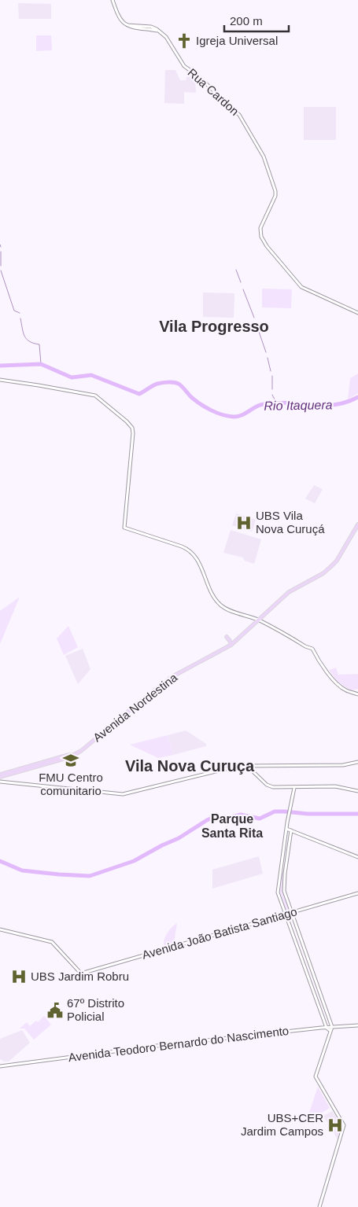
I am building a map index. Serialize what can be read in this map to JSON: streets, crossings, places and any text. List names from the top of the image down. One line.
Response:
{"streets":{"main road":["Avenida Nordestina"],"street":["Rua Cardon","Avenida João Batista Santiago","Avenida Teodoro Bernardo do Nascimento"]},"districts":["Vila Progresso","Vila Nova Curuça","Parque Santa Rita"],"water":["Rio Itaquera"],"places":{"church":["Igreja Universal"],"hospital":["UBS Vila Nova Curuçá","UBS Jardim Robru","UBS+CER Jardim Campos"],"school or university":["FMU Centro comunitario"],"public building":["67º Distrito Policial"]},"scale_bar":"200 m"}
